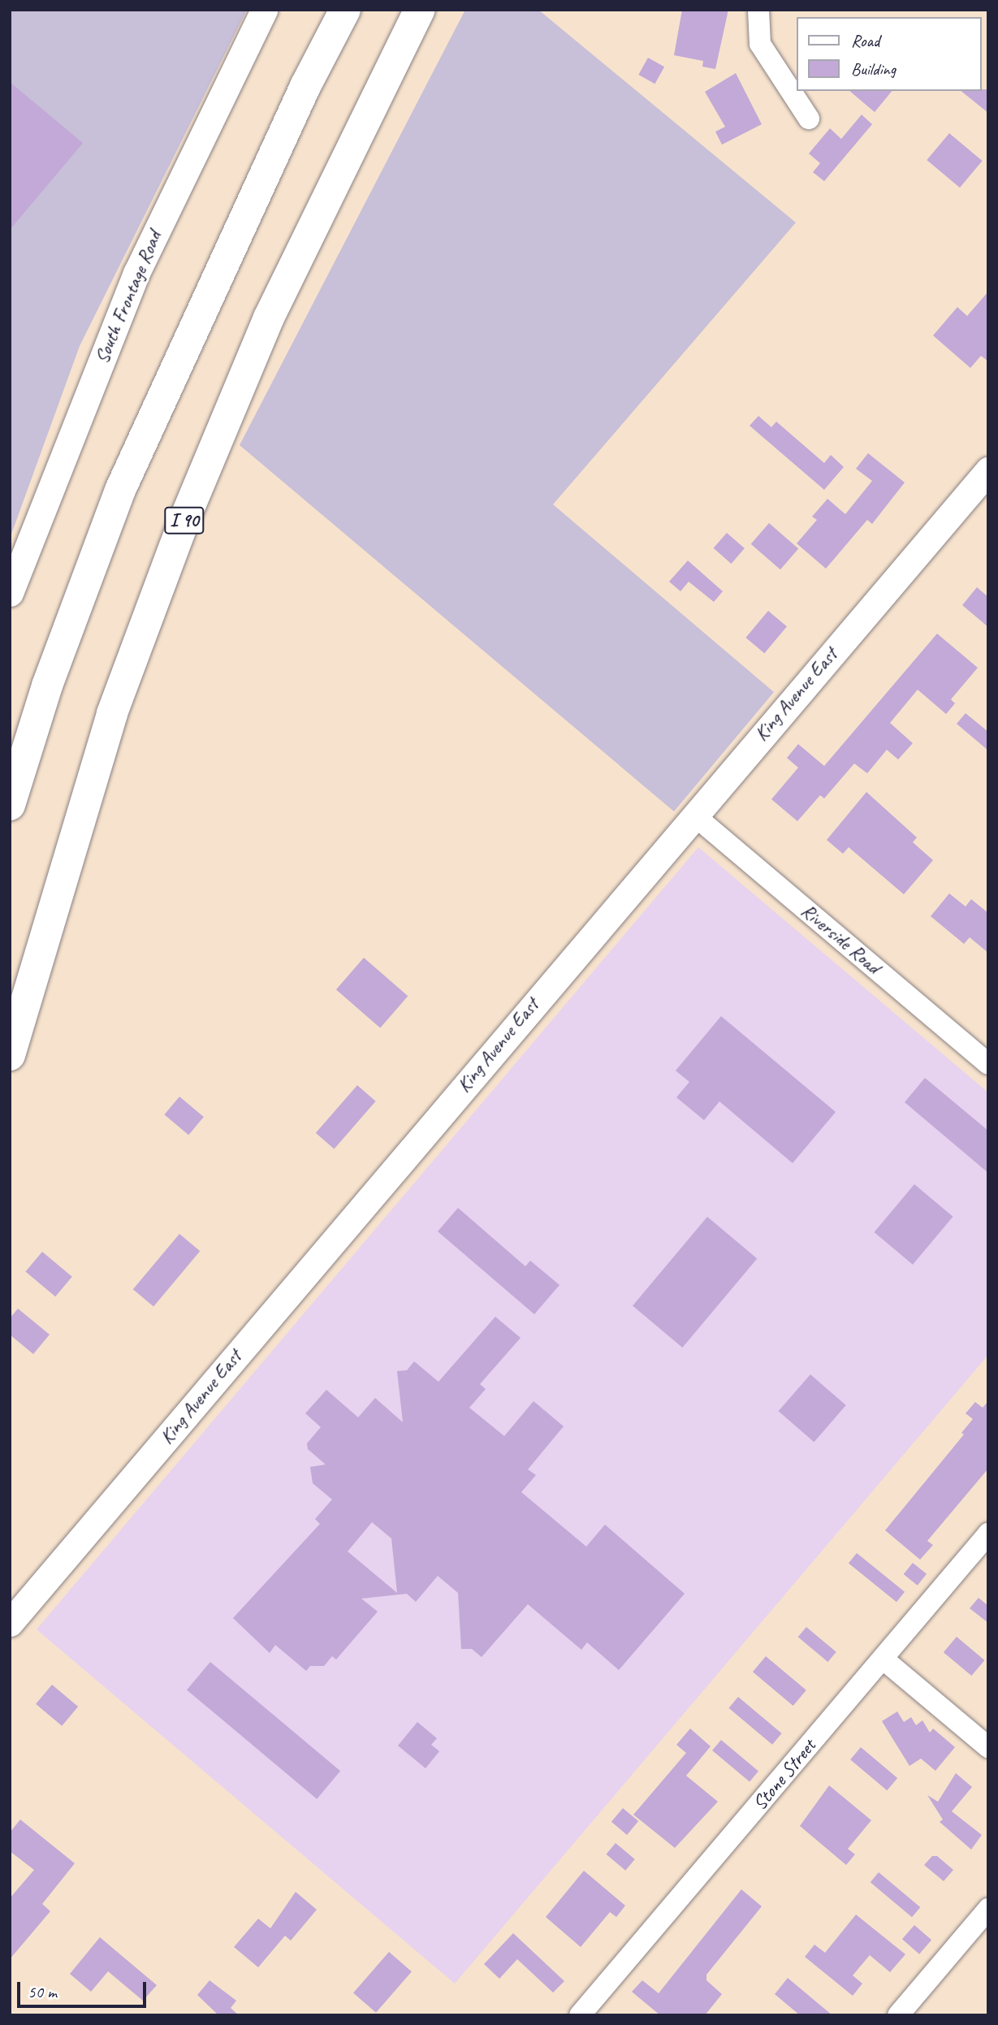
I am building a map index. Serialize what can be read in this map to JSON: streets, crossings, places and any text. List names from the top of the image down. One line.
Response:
{"streets":{"highway":["I 90"],"main road":["South Frontage Road","King Avenue East"],"street":["Riverside Road","Stone Street"]},"crossings":[["King Avenue East","Riverside Road"]],"legend":["Road","Building"],"scale_bar":"50 m"}
